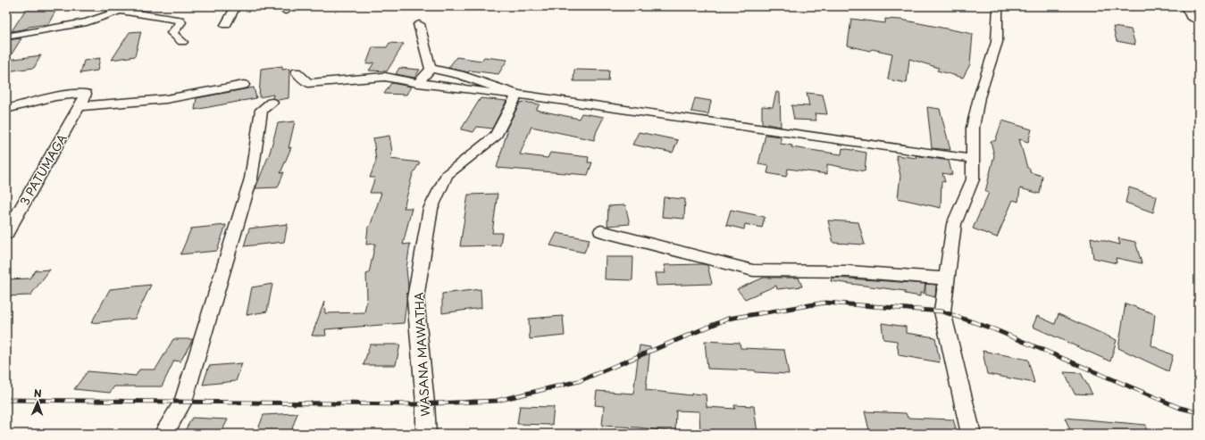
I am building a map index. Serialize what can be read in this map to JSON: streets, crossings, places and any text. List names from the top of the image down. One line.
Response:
{"streets":{"street":["3 PATUMAGA","WASANA MAWATHA"]},"north":"top"}
